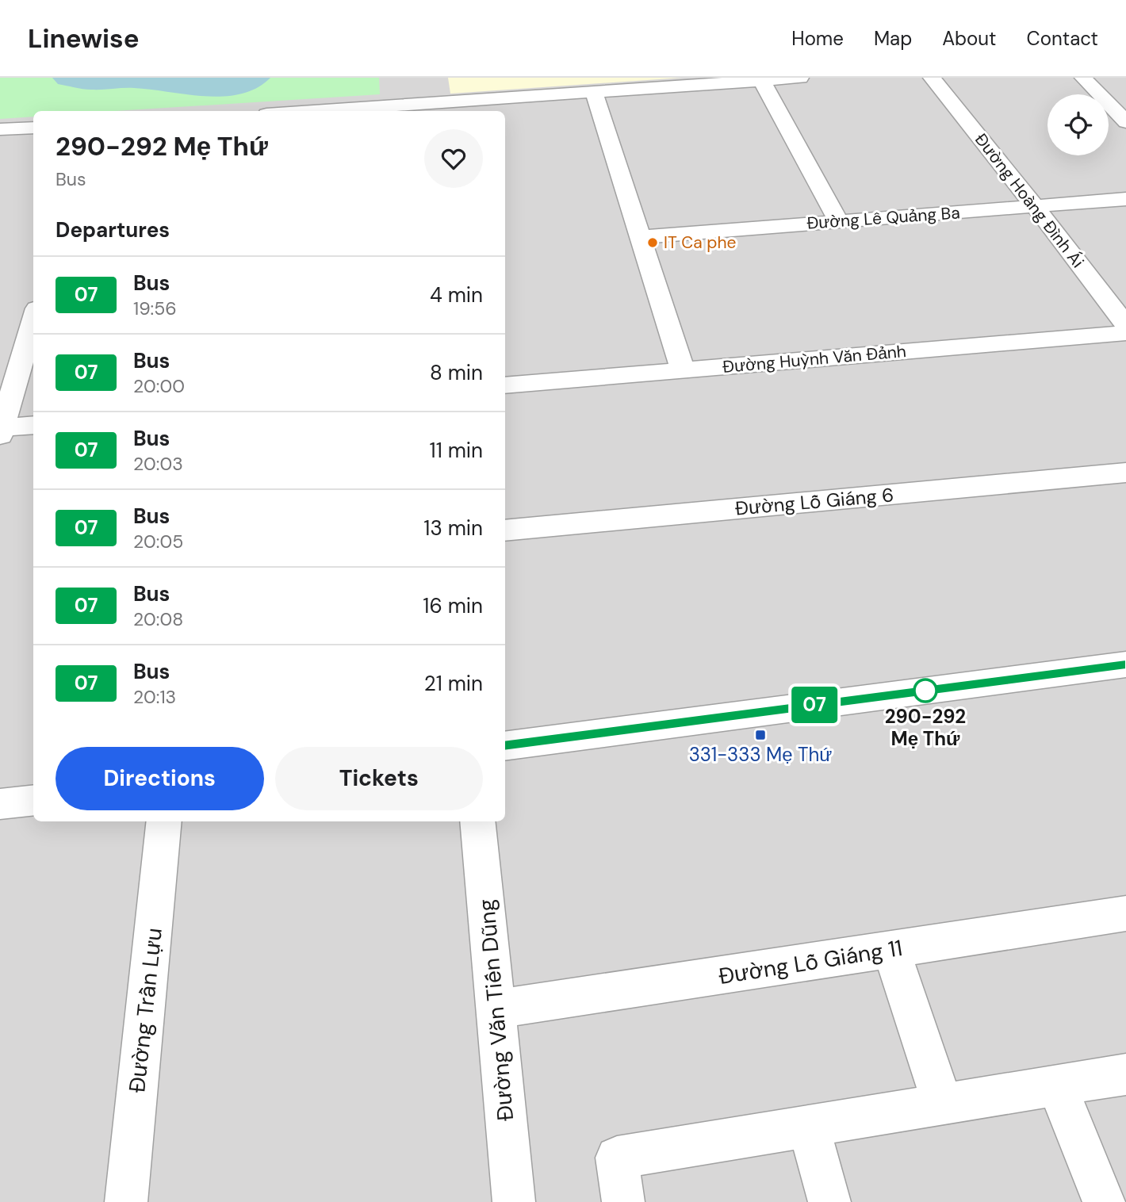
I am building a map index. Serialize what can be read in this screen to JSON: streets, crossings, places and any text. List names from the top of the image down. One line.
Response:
{"streets":{"street":["Đường Hoàng Đình Ái","Đường Lê Quảng Ba","Đường Huỳnh Văn Đảnh","Đường Lỗ Giáng 6","Đường Lỗ Giáng 11","Đường Trần Lựu","Đường Văn Tiến Dũng"]},"crossings":[["Đường Hoàng Đình Ái","Đường Lê Quảng Ba"],["Đường Lỗ Giáng 11","Đường Văn Tiến Dũng"]],"places":{"other":["IT Ca phe","290-292 Mẹ Thứ"],"transit":["331-333 Mẹ Thứ"]},"lines":["bus line 07"],"page":{"header":"Linewise","nav":["Home","Map","About","Contact"],"on_map":"07","heading":[["290-292 Mẹ Thứ","Bus"],"Departures"],"list":[{"mark":"07","name":"Bus","note":"19:56","value":"4 min"},{"mark":"07","name":"Bus","note":"20:00","value":"8 min"},{"mark":"07","name":"Bus","note":"20:03","value":"11 min"},{"mark":"07","name":"Bus","note":"20:05","value":"13 min"},{"mark":"07","name":"Bus","note":"20:08","value":"16 min"},{"mark":"07","name":"Bus","note":"20:13","value":"21 min"}],"buttons":["Directions","Tickets"]}}
